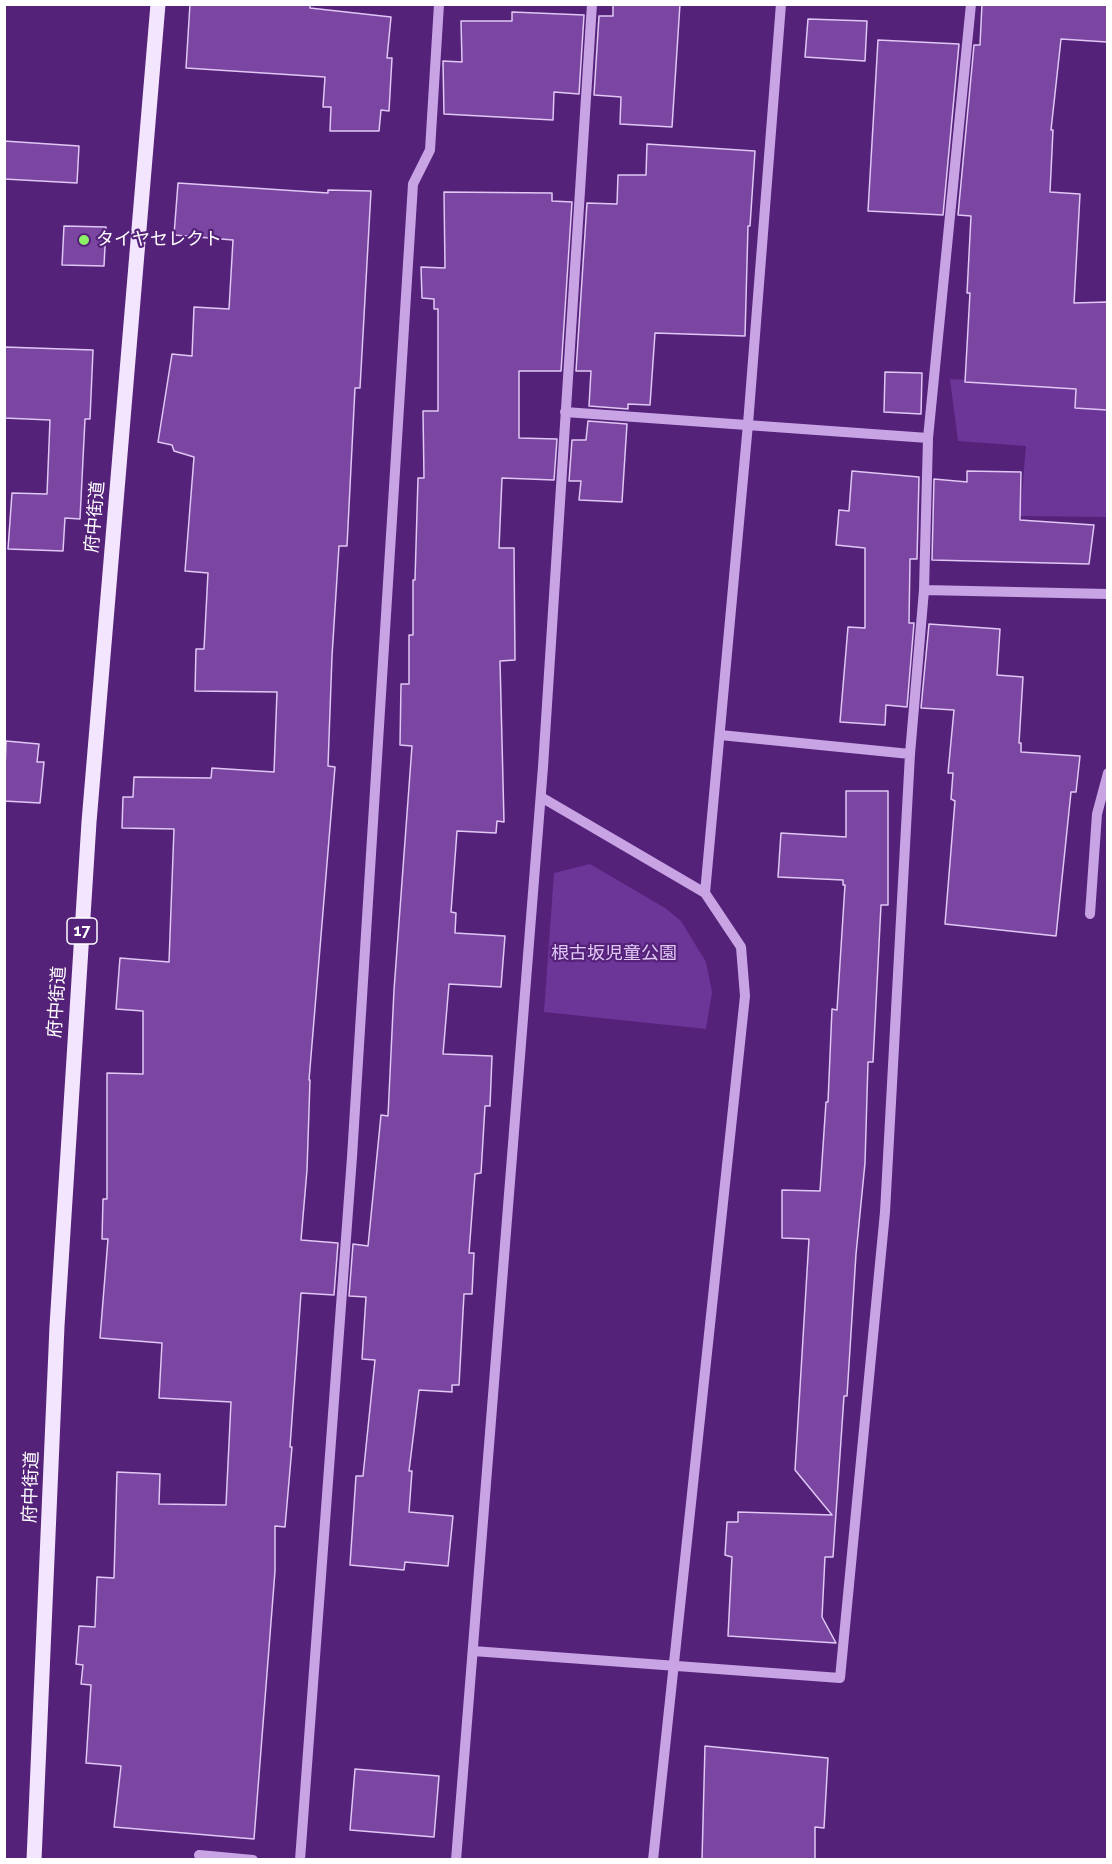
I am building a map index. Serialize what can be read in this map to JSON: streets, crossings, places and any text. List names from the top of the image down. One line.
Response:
{"streets":{"main road":["府中街道","17"]},"parks":["根古坂児童公園"],"places":["タイヤセレクト"]}
